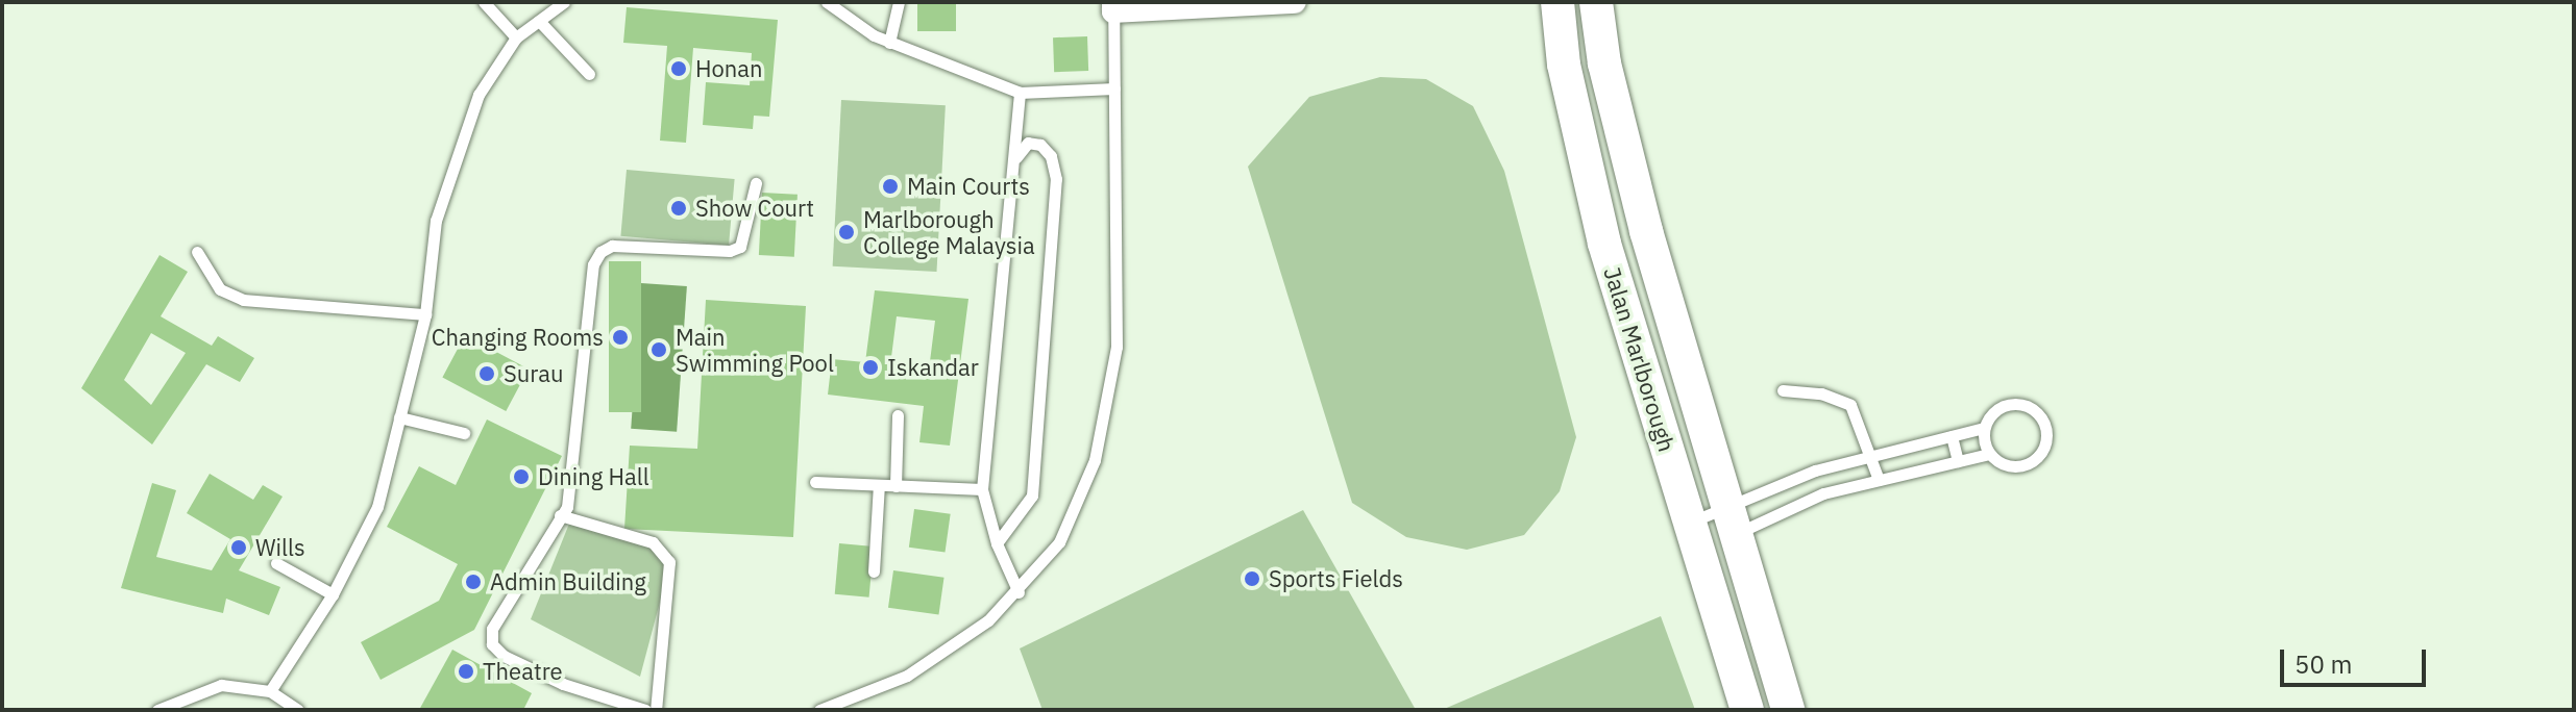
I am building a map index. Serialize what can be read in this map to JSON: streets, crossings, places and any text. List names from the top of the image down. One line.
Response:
{"streets":{"street":["Jalan Marlborough"]},"places":["Honan","Main Courts","Show Court","Marlborough College Malaysia","Changing Rooms","Main Swimming Pool","Iskandar","Surau","Dining Hall","Wills","Sports Fields","Admin Building","Theatre"],"scale_bar":"50 m"}
